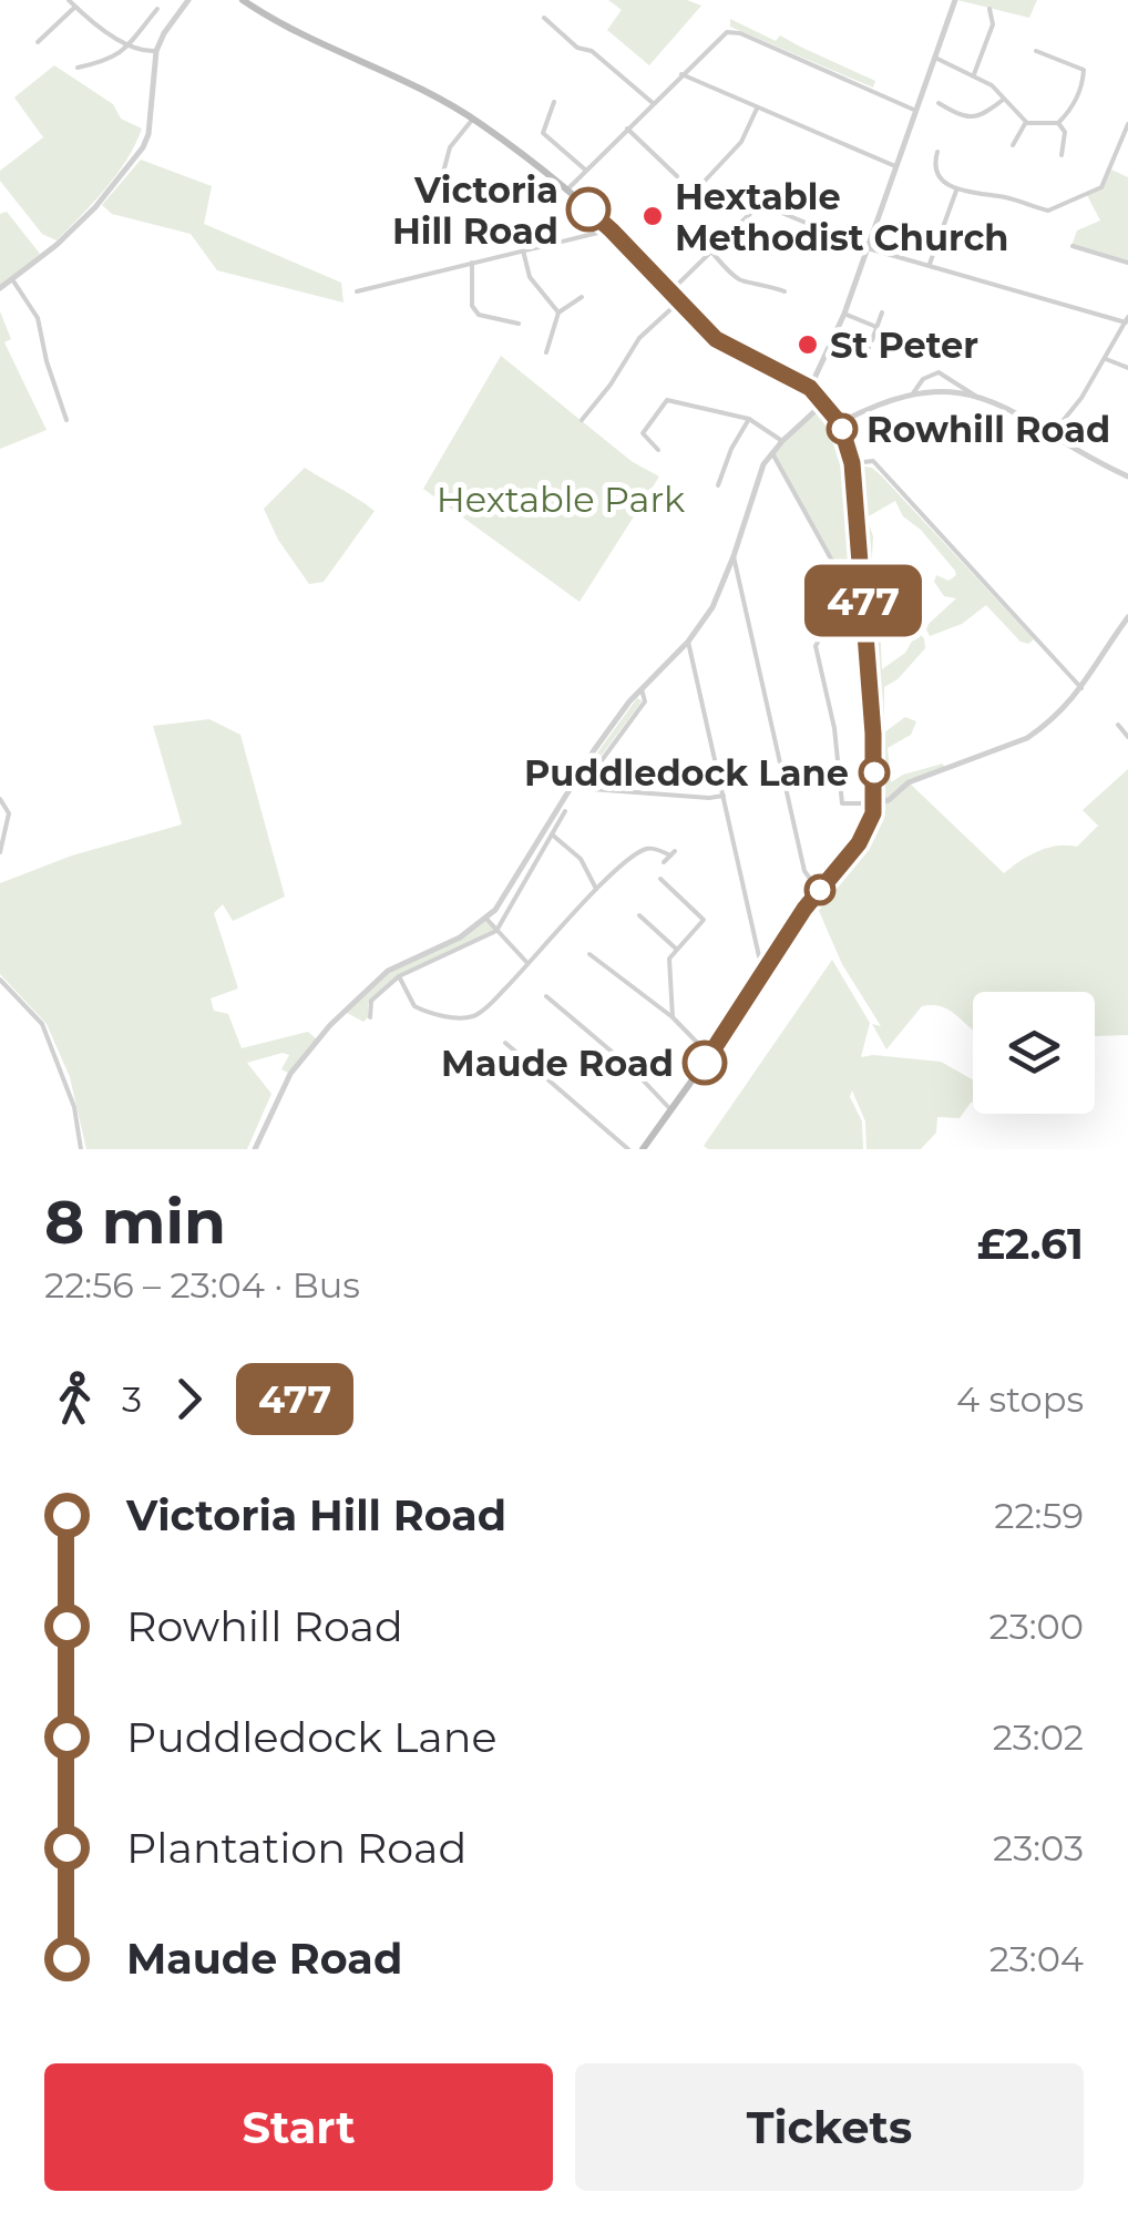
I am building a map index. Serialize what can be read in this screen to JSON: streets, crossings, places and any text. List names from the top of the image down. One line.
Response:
{"parks":["Hextable Park"],"places":["Victoria Hill Road","Hextable Methodist Church","St Peter","Rowhill Road","Puddledock Lane","Maude Road"],"lines":["bus line 477"],"page":{"on_map":"477","heading":["8 min","22:56 – 23:04 · Bus","£2.61"],"legs":["3","477","4 stops"],"list":[{"name":"Victoria Hill Road","value":"22:59"},{"name":"Rowhill Road","value":"23:00"},{"name":"Puddledock Lane","value":"23:02"},{"name":"Plantation Road","value":"23:03"},{"name":"Maude Road","value":"23:04"}],"buttons":["Start","Tickets"]}}
